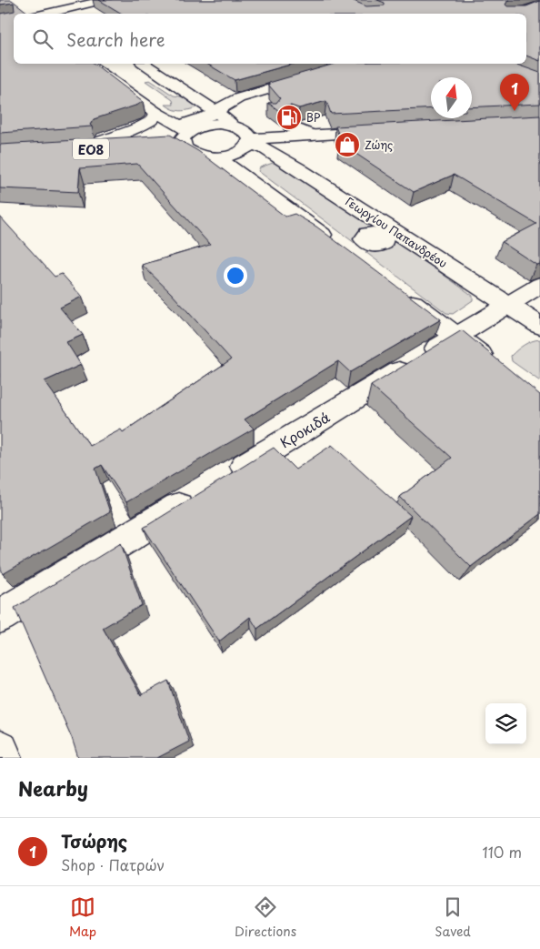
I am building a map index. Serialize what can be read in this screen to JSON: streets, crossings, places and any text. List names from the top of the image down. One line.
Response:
{"streets":{"street":["ΕΟ8","Γεωργίου Παπανδρέου","Κροκιδά"]},"crossings":[["Γεωργίου Παπανδρέου","Κροκιδά"]],"places":{"fuel station":["BP"],"shop":["Ζώης"]},"north":"top","page":{"search":"Search here","pins":"1","heading":"Nearby","list":[{"mark":"1","name":"Τσώρης","note":"Shop · Πατρών","value":"110 m"}],"nav":["Map","Directions","Saved"]}}
